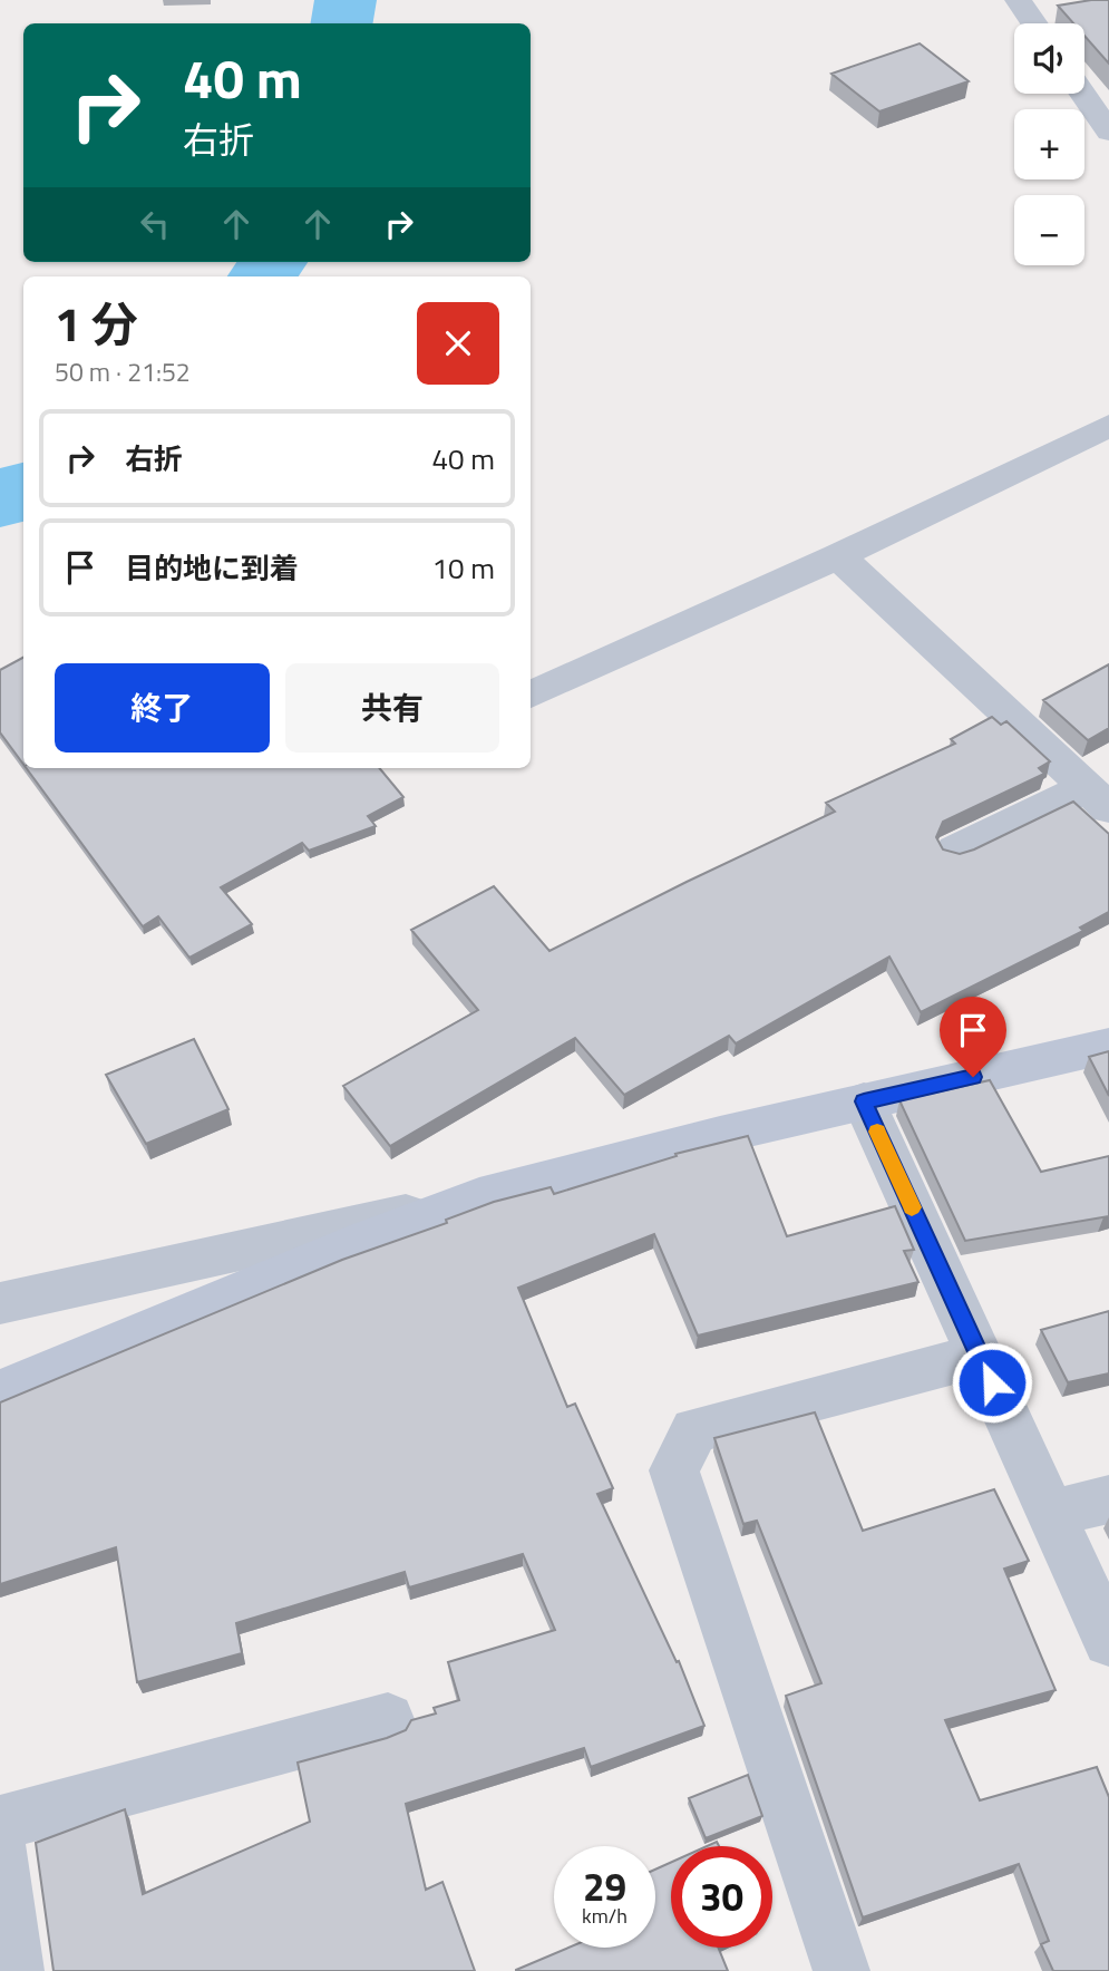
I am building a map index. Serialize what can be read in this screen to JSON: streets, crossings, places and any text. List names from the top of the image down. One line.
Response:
{"page":{"map_buttons":["+","−"],"turn":["40 m","右折"],"heading":["1 分","50 m · 21:52"],"list":[{"name":"右折","value":"40 m"},{"name":"目的地に到着","value":"10 m"}],"buttons":["終了","共有"],"speed":"29 km/h","limit":"30"}}
